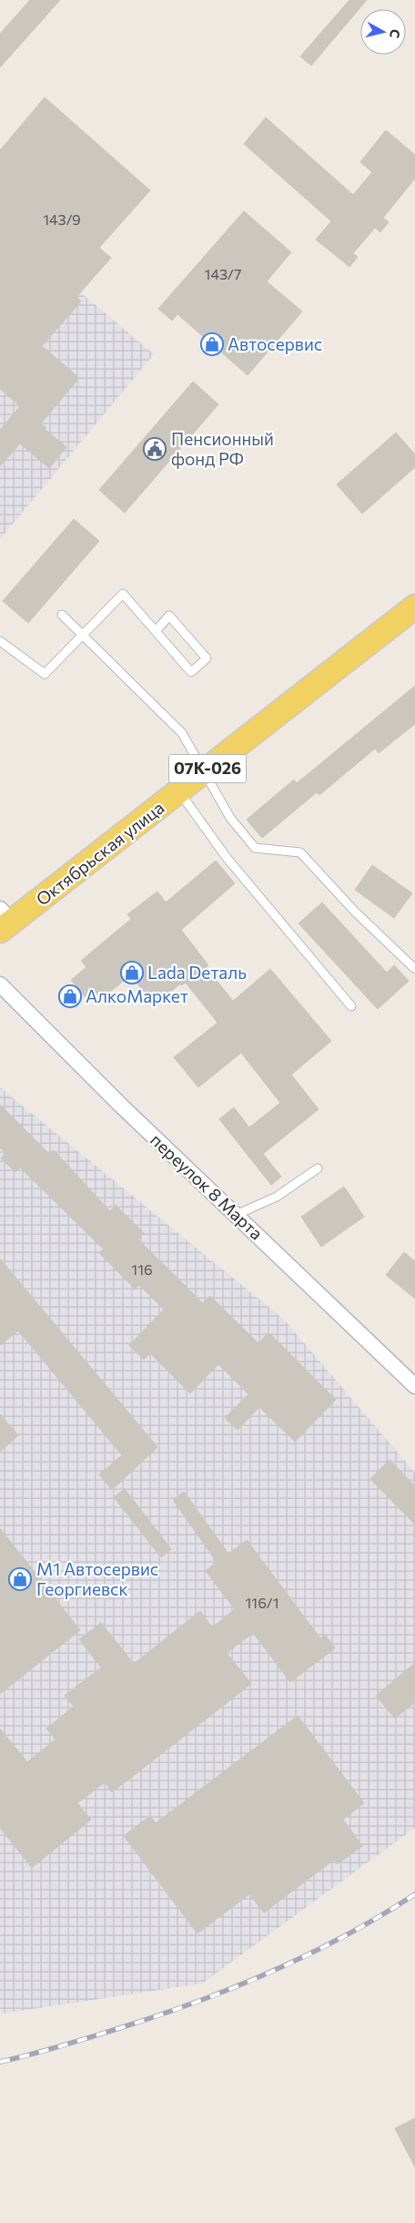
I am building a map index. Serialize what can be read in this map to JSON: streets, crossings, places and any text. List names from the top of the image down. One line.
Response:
{"streets":{"main road":["07К-026","Октябрьская улица"],"street":["переулок 8 Марта"]},"places":{"shop":["Автосервис","Lada Dеталь","АлкоМаркет","М1 Автосервис Георгиевск"],"public building":["Пенсионный фонд РФ"]},"house_numbers":["143/9","143/7","116","116/1"],"north":"right"}
